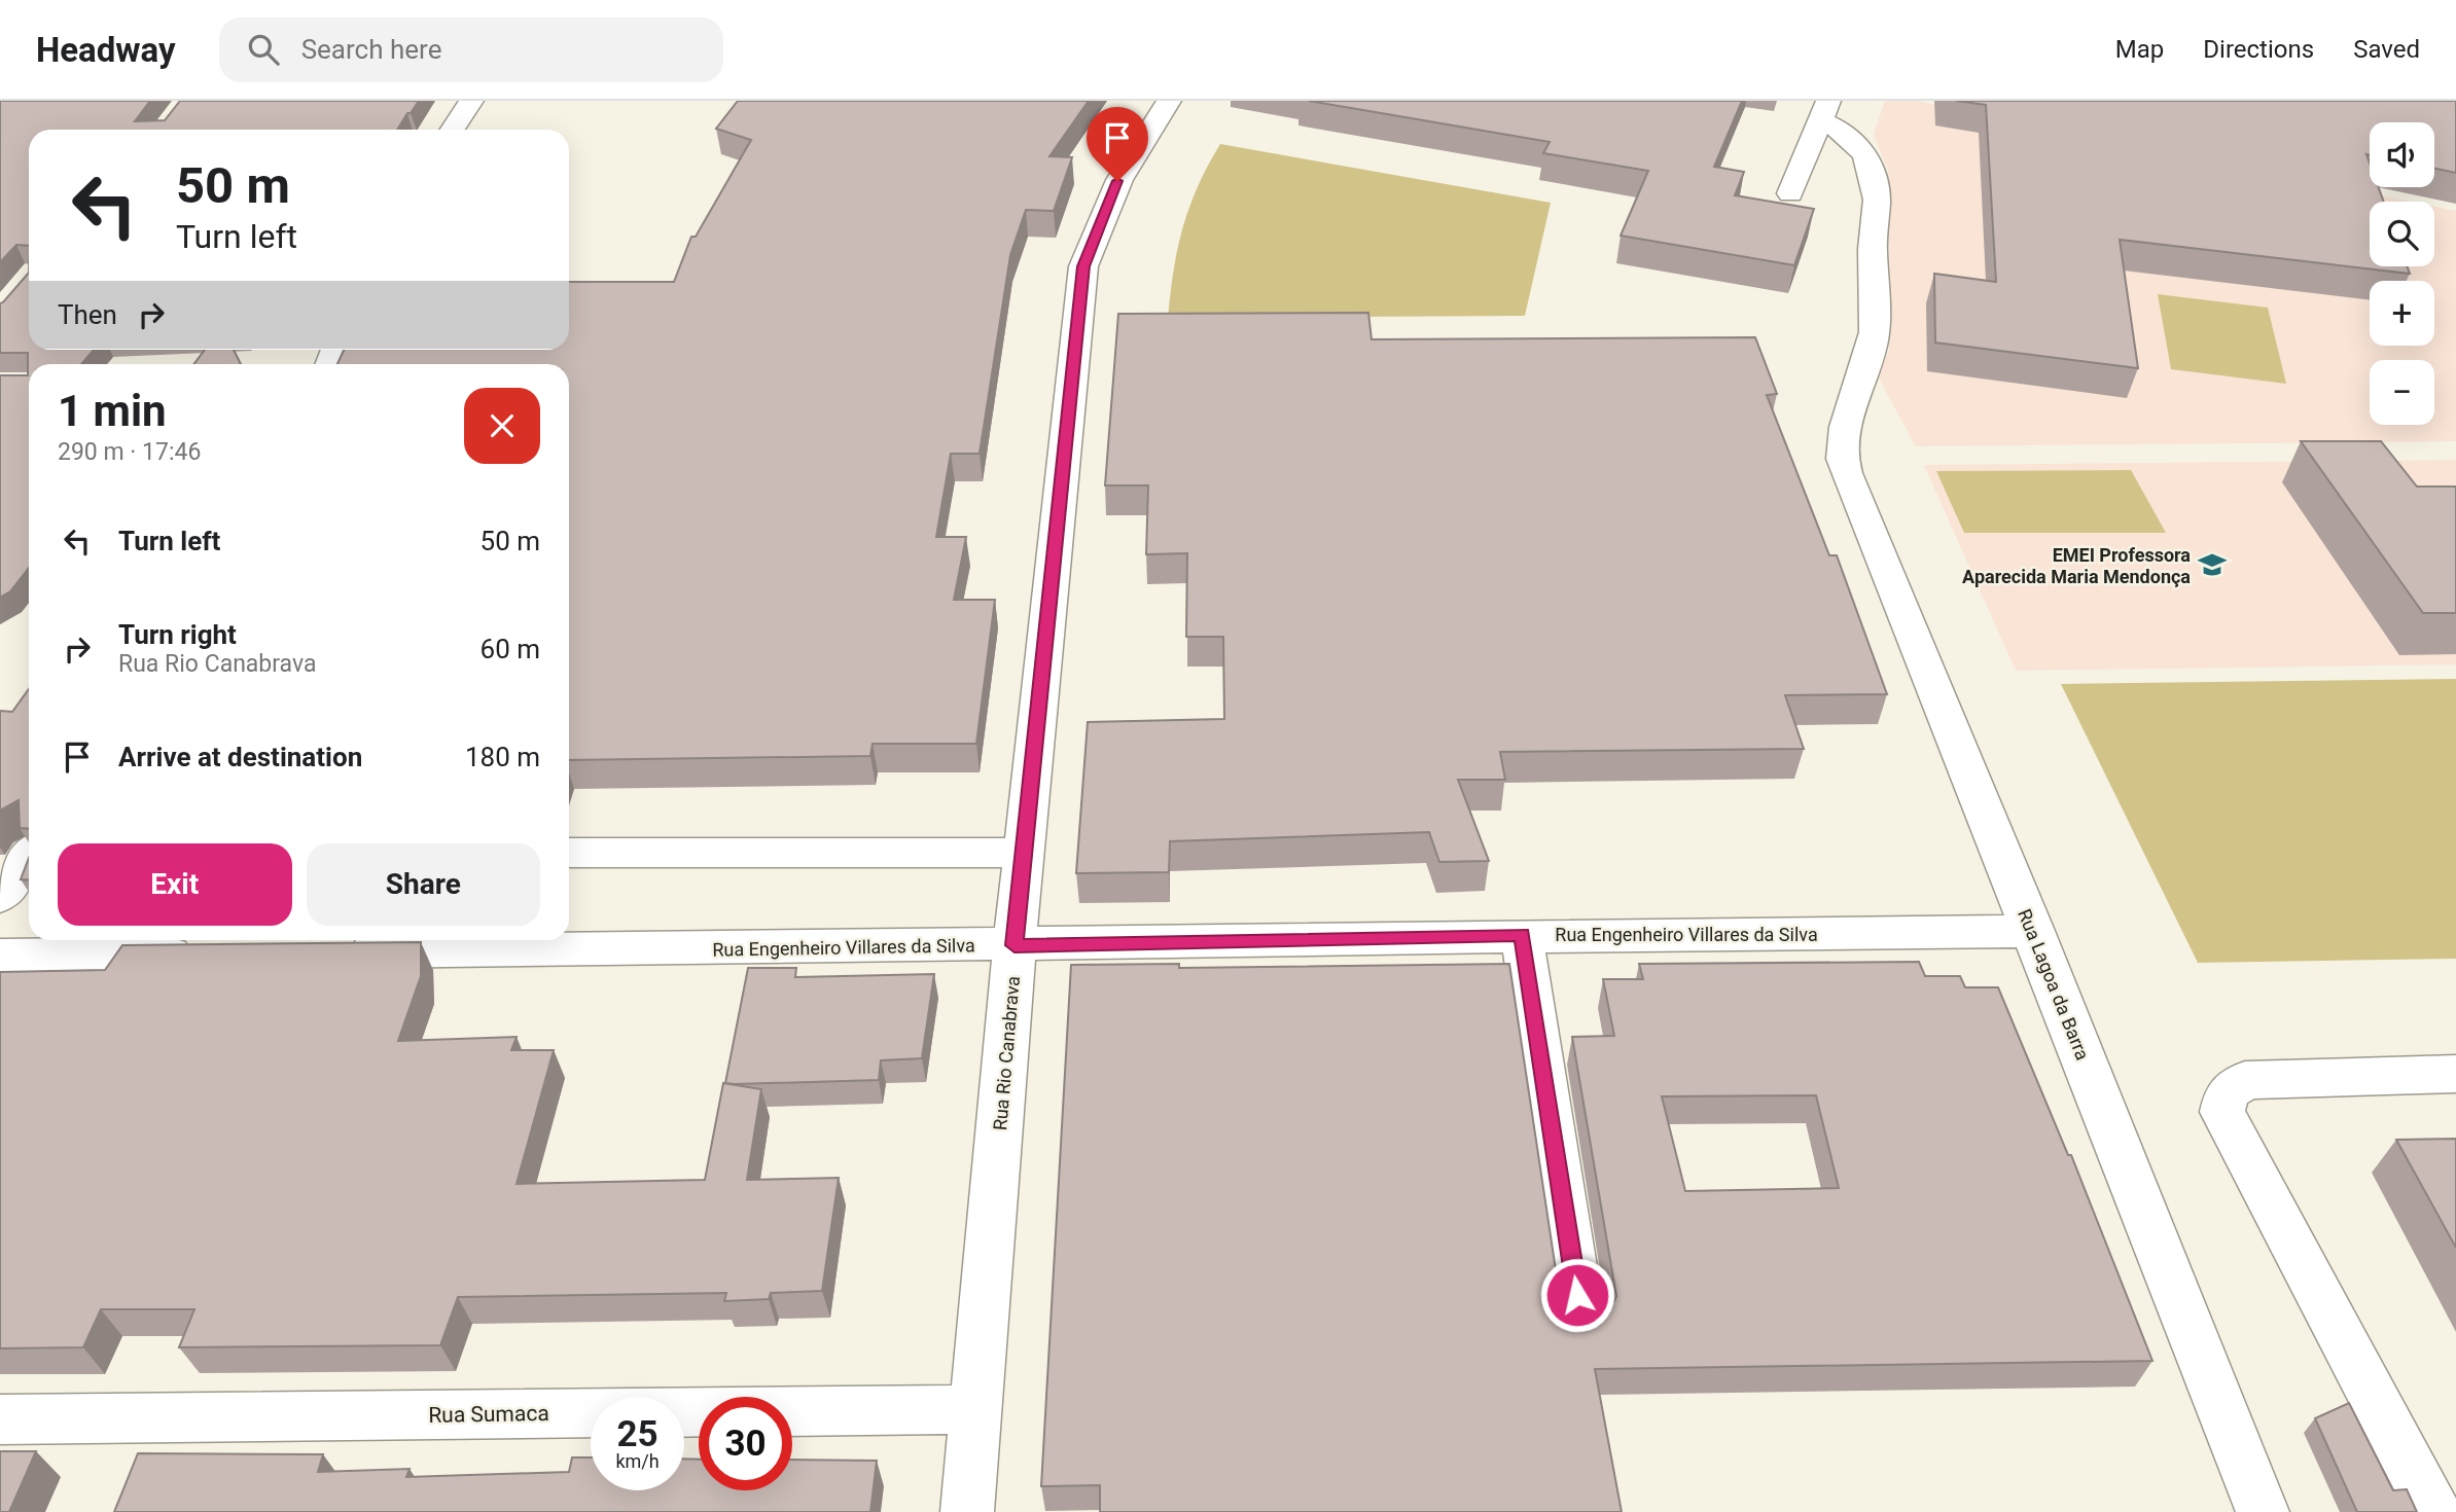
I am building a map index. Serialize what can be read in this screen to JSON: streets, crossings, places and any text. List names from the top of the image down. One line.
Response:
{"streets":{"street":["Rua Engenheiro Villares da Silva","Rua Lagoa da Barra","Rua Rio Canabrava","Rua Sumaca"]},"crossings":[["Rua Engenheiro Villares da Silva","Rua Lagoa da Barra"],["Rua Engenheiro Villares da Silva","Rua Rio Canabrava"],["Rua Rio Canabrava","Rua Sumaca"]],"places":{"school or university":["EMEI Professora Aparecida Maria Mendonça"]},"page":{"header":"Headway","search":"Search here","nav":["Map","Directions","Saved"],"map_buttons":["+","−"],"turn":["50 m","Turn left"],"then":"Then","heading":["1 min","290 m · 17:46"],"list":[{"name":"Turn left","value":"50 m"},{"name":"Turn right","note":"Rua Rio Canabrava","value":"60 m"},{"name":"Arrive at destination","value":"180 m"}],"buttons":["Exit","Share"],"speed":"25 km/h","limit":"30"}}
